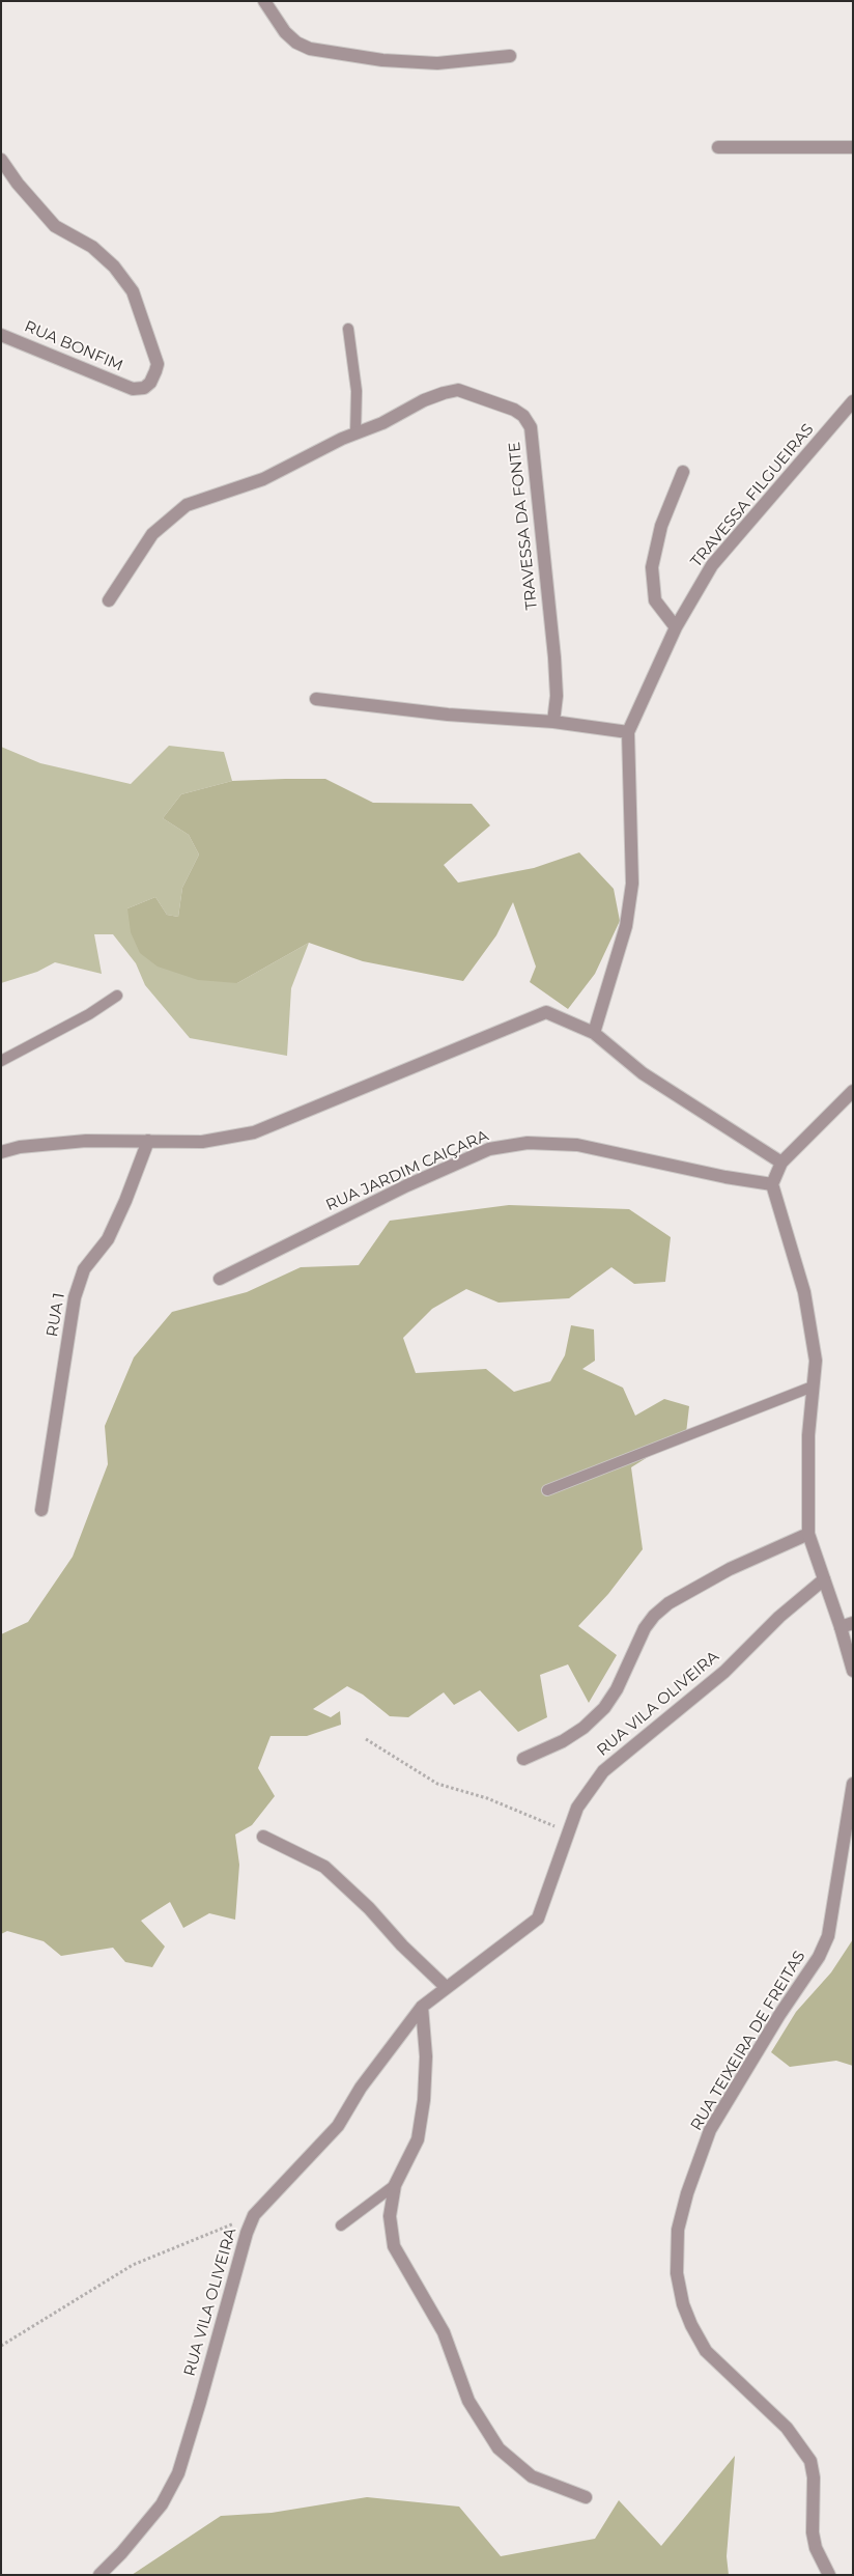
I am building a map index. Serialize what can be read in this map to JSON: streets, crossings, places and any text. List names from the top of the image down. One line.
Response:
{"streets":{"street":["RUA BONFIM","TRAVESSA FILGUEIRAS","TRAVESSA DA FONTE","RUA JARDIM CAIÇARA","RUA 1","RUA VILA OLIVEIRA","RUA TEIXEIRA DE FREITAS"]}}
